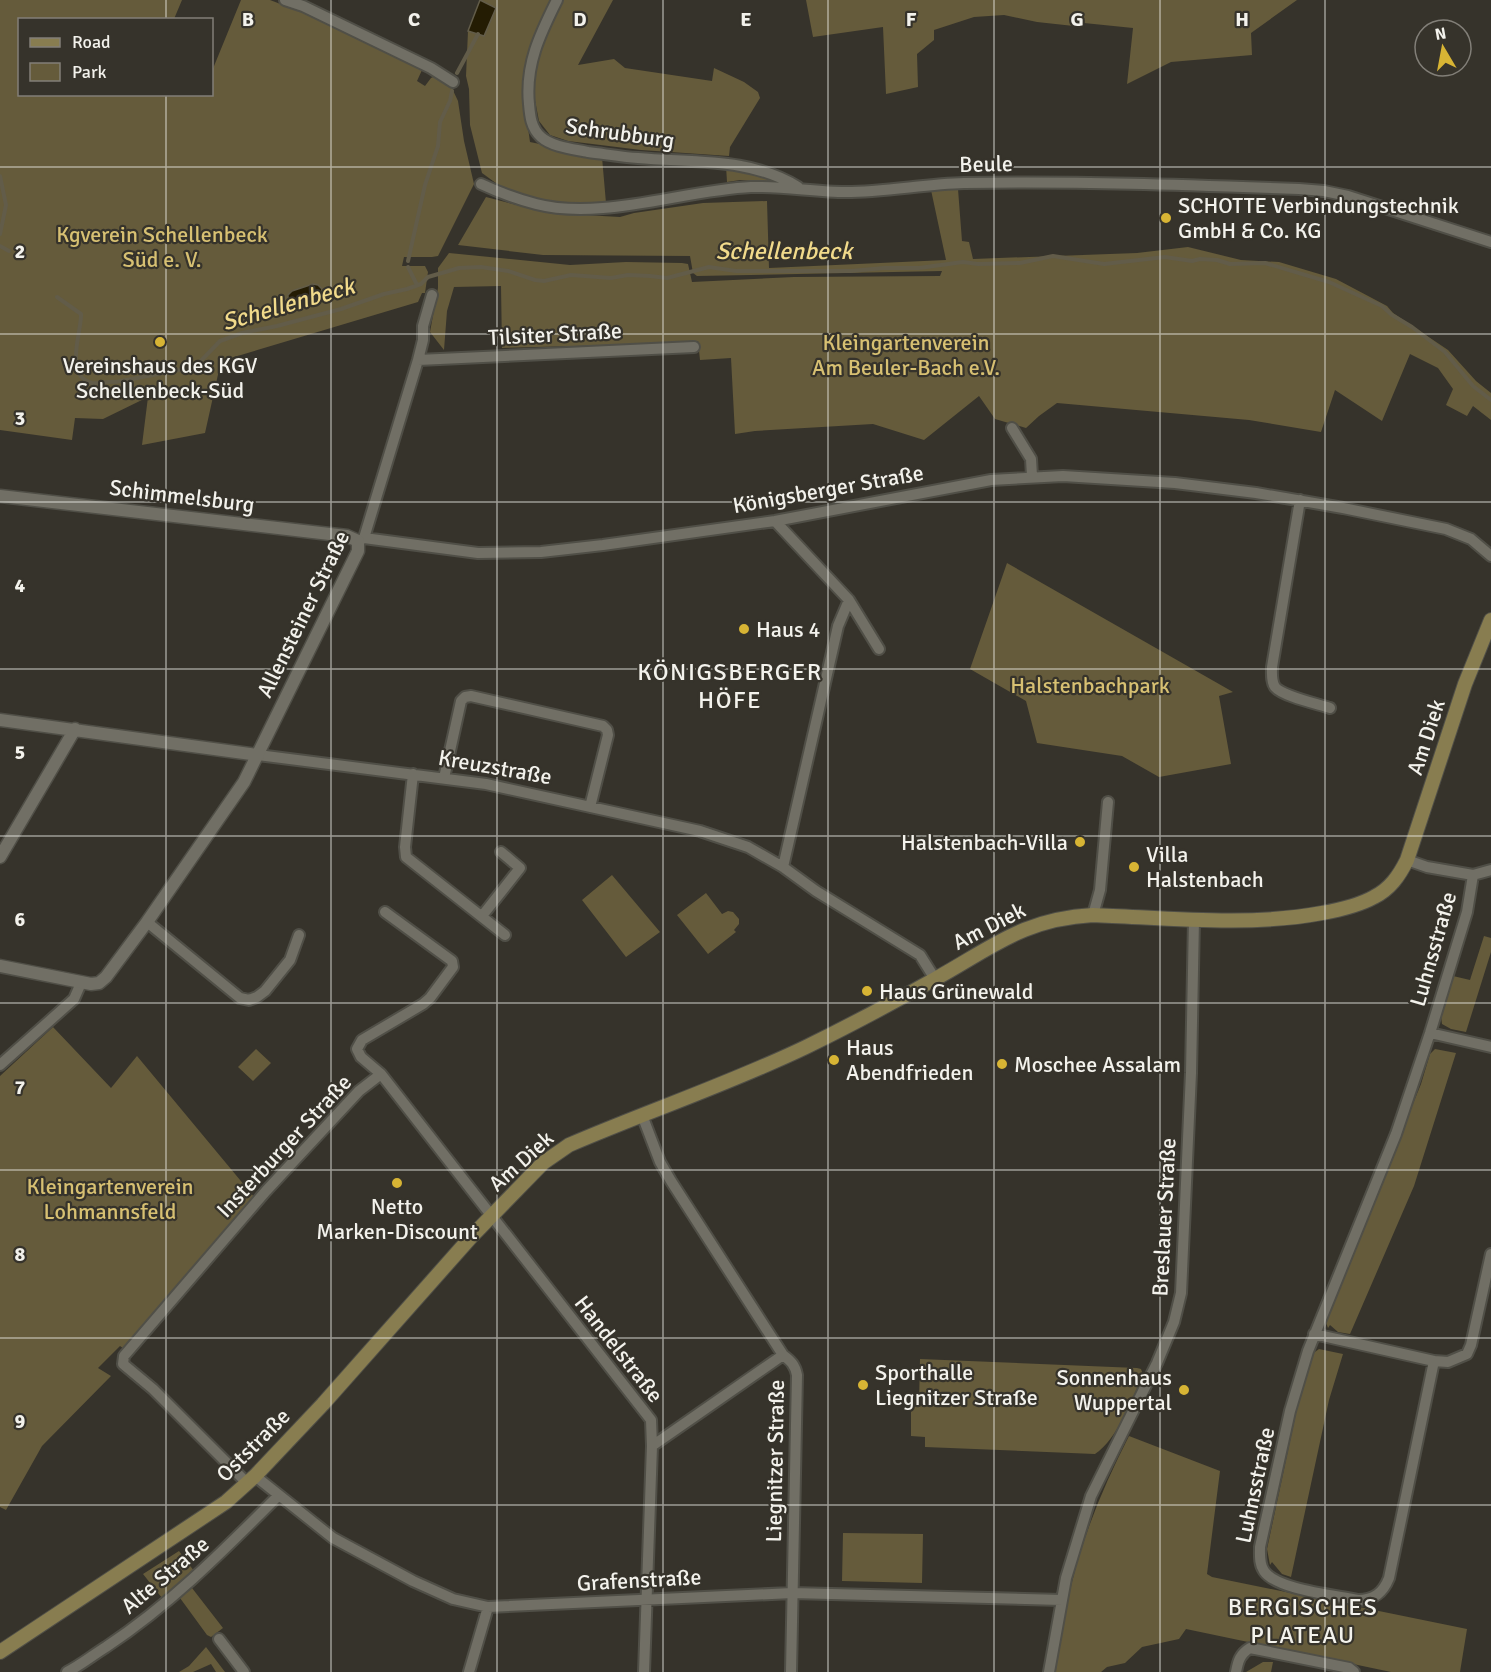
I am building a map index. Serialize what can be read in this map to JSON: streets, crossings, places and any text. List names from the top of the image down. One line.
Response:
{"streets":{"main road":["Am Diek","Oststraße"],"street":["Schrubburg","Beule","Tilsiter Straße","Königsberger Straße","Schimmelsburg","Allensteiner Straße","Kreuzstraße","Luhnsstraße","Insterburger Straße","Breslauer Straße","Handelstraße","Liegnitzer Straße","Alte Straße","Grafenstraße"]},"crossings":[["Schrubburg","Beule"],["Tilsiter Straße","Allensteiner Straße"],["Königsberger Straße","Schimmelsburg"],["Königsberger Straße","Allensteiner Straße"],["Schimmelsburg","Allensteiner Straße"],["Allensteiner Straße","Kreuzstraße"],["Am Diek","Kreuzstraße"],["Am Diek","Luhnsstraße"],["Am Diek","Breslauer Straße"],["Am Diek","Handelstraße"],["Am Diek","Oststraße"],["Am Diek","Liegnitzer Straße"],["Insterburger Straße","Handelstraße"],["Insterburger Straße","Grafenstraße"],["Breslauer Straße","Grafenstraße"],["Handelstraße","Oststraße"],["Handelstraße","Grafenstraße"],["Oststraße","Grafenstraße"],["Liegnitzer Straße","Grafenstraße"],["Alte Straße","Grafenstraße"]],"districts":["KÖNIGSBERGER HÖFE","BERGISCHES PLATEAU"],"water":["Schellenbeck"],"parks":["Kgverein Schellenbeck Süd e. V.","Kleingartenverein Am Beuler-Bach e.V.","Halstenbachpark","Kleingartenverein Lohmannsfeld"],"places":["SCHOTTE Verbindungstechnik GmbH & Co. KG","Vereinshaus des KGV Schellenbeck-Süd","Haus 4","Halstenbach-Villa","Villa Halstenbach","Haus Grünewald","Haus Abendfrieden","Moschee Assalam","Netto Marken-Discount","Sporthalle Liegnitzer Straße","Sonnenhaus Wuppertal"],"legend":["Road","Park"],"north":"top","grid":{"columns":["B","C","D","E","F","G","H"],"rows":["2","3","4","5","6","7","8","9"]}}
